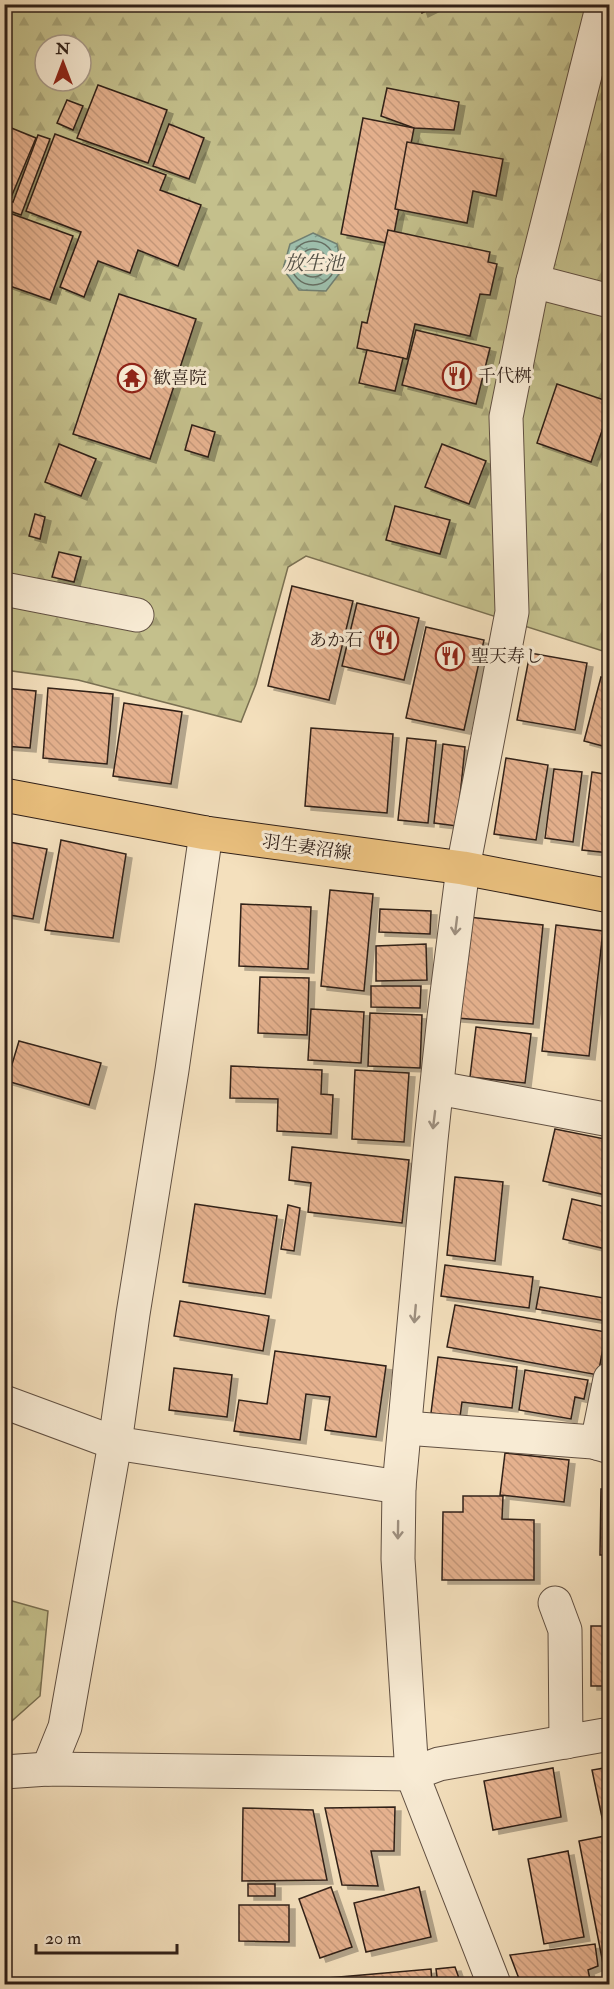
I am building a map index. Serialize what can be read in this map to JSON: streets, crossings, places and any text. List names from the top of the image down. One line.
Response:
{"streets":{"main road":["羽生妻沼線"]},"water":["放生池"],"places":{"restaurant":["千代桝","あか石","聖天寿し"],"temple":["歓喜院"]},"scale_bar":"20 m","north":"top"}
